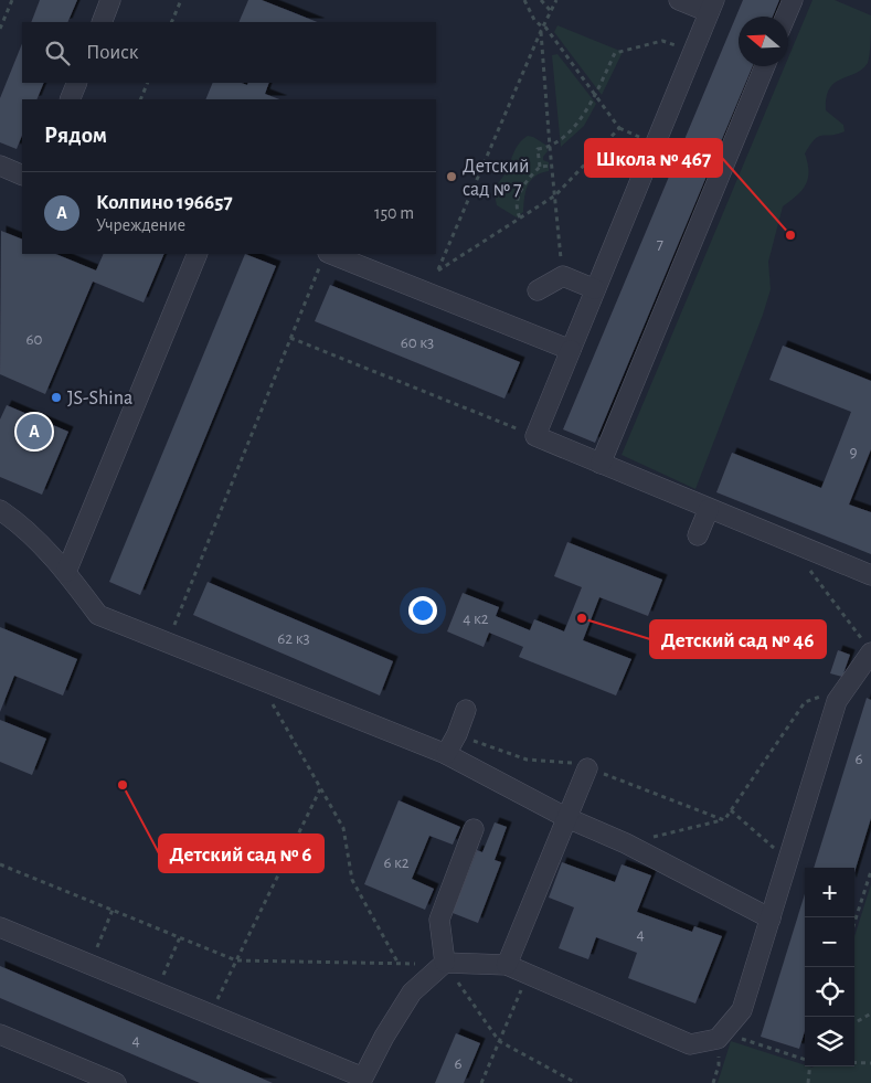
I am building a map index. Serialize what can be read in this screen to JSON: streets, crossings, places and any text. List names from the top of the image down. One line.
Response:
{"places":["Детский сад № 7","Школа № 467","JS-Shina","Детский сад № 46","Детский сад № 6"],"house_numbers":["7","60","60 к3","9","4 к2","62 к3","6","6 к2","4","4","6"],"north":"left","page":{"search":"Поиск","heading":"Рядом","list":[{"mark":"A","name":"Колпино 196657","note":"Учреждение","value":"150 m"}],"pins":"A","map_buttons":["+","−"]}}
